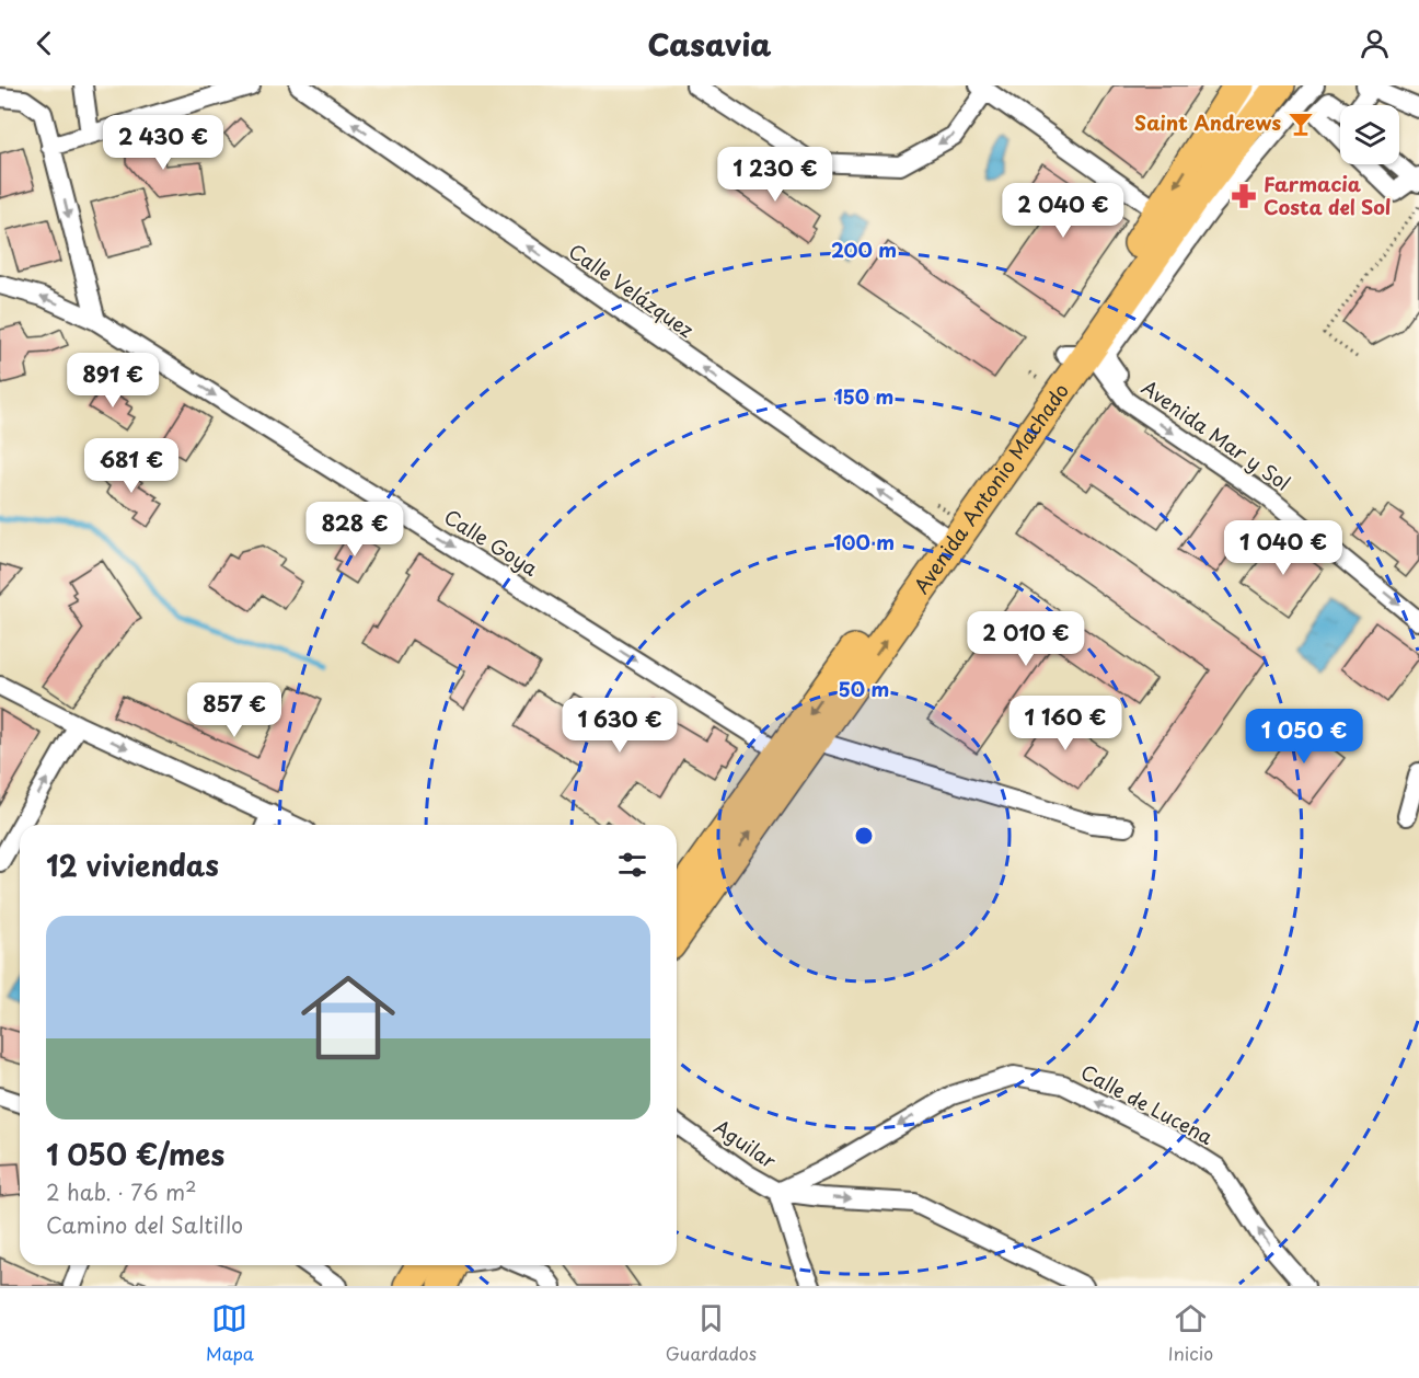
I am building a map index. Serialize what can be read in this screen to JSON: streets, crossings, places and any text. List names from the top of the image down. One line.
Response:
{"streets":{"main road":["Avenida Antonio Machado"],"street":["Calle Velázquez","Avenida Mar y Sol","Calle Goya","Calle de Lucena","Aguilar"]},"crossings":[["Calle Velázquez","Avenida Antonio Machado"],["Avenida Mar y Sol","Avenida Antonio Machado"],["Avenida Antonio Machado","Calle Goya"],["Calle de Lucena","Aguilar"]],"one_way":["Calle Velázquez","Avenida Mar y Sol"],"places":{"bar":["Saint Andrews"],"pharmacy":["Farmacia Costa del Sol"]},"page":{"header":"Casavia","price":["2 430 €","1 230 €","2 040 €","891 €","681 €","828 €","1 040 €","2 010 €","857 €","1 160 €","1 630 €","1 050 €"],"heading":"12 viviendas","list":[{"name":"1 050 €/mes","note":"2 hab. · 76 m² · Camino del Saltillo"}],"tabs":["Mapa","Guardados","Inicio"]},"rings":["200 m","150 m","100 m","50 m"]}
